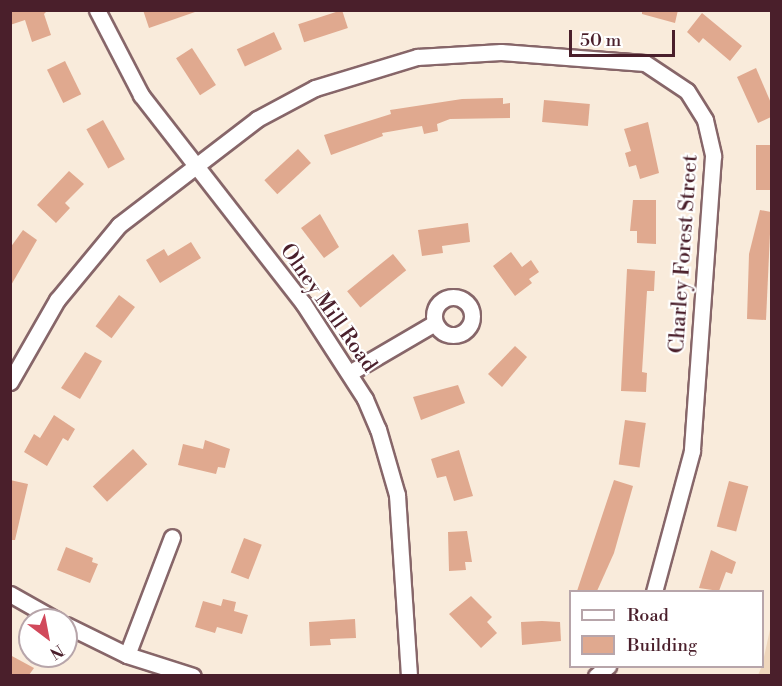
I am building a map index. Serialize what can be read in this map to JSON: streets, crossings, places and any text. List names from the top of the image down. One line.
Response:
{"streets":{"street":["Charley Forest Street","Olney Mill Road"]},"crossings":[["Charley Forest Street","Olney Mill Road"]],"legend":["Road","Building"],"scale_bar":"50 m","north":"bottom right"}
